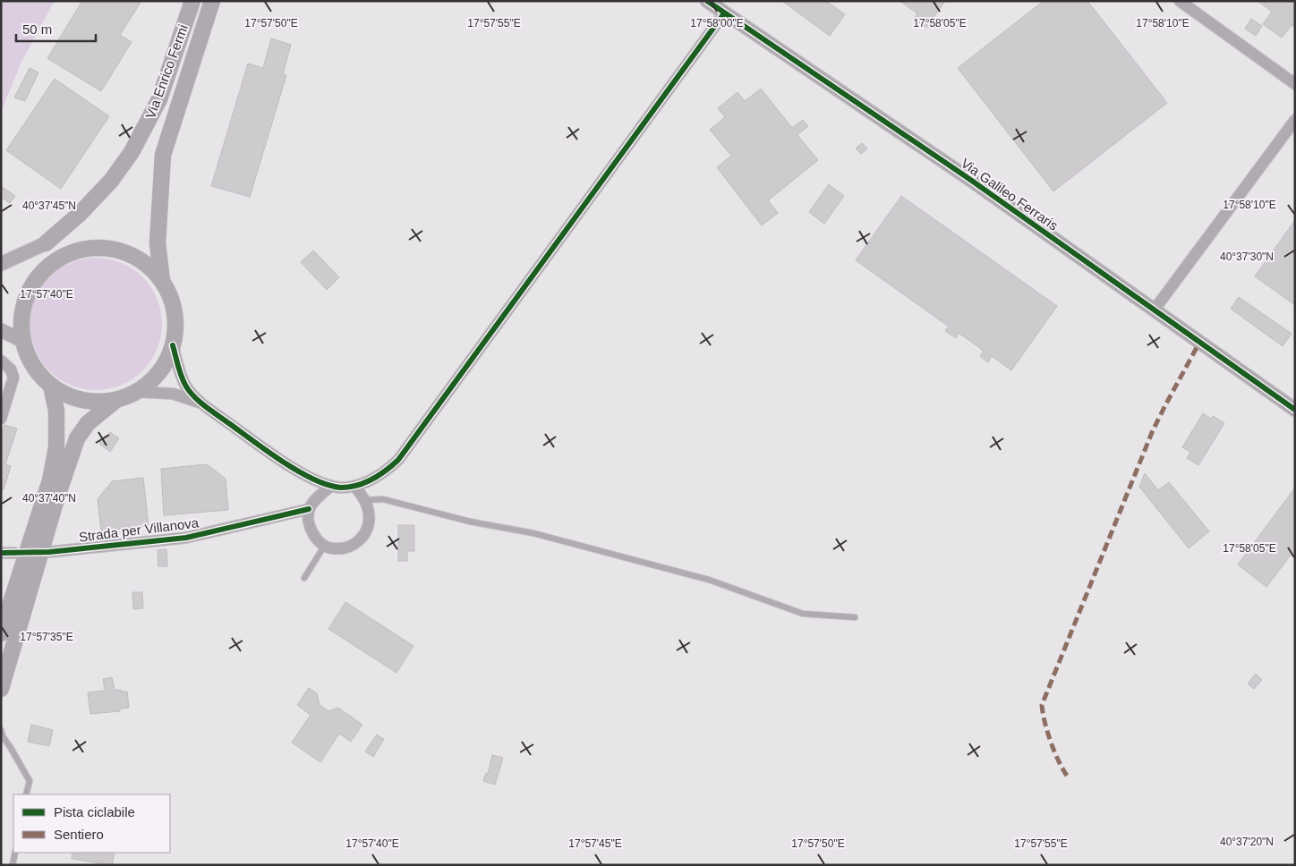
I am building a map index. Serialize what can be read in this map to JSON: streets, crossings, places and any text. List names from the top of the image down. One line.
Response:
{"streets":{"main road":["Via Enrico Fermi"],"street":["Via Galileo Ferraris","Strada per Villanova"]},"legend":["Pista ciclabile","Sentiero"],"scale_bar":"50 m","coordinates":["17°57'50\"E","17°57'55\"E","17°58'00\"E","17°58'05\"E","17°58'10\"E","40°37'45\"N","40°37'30\"N","17°57'40\"E","40°37'40\"N","17°57'35\"E","40°37'20\"N","17°57'45\"E"]}
